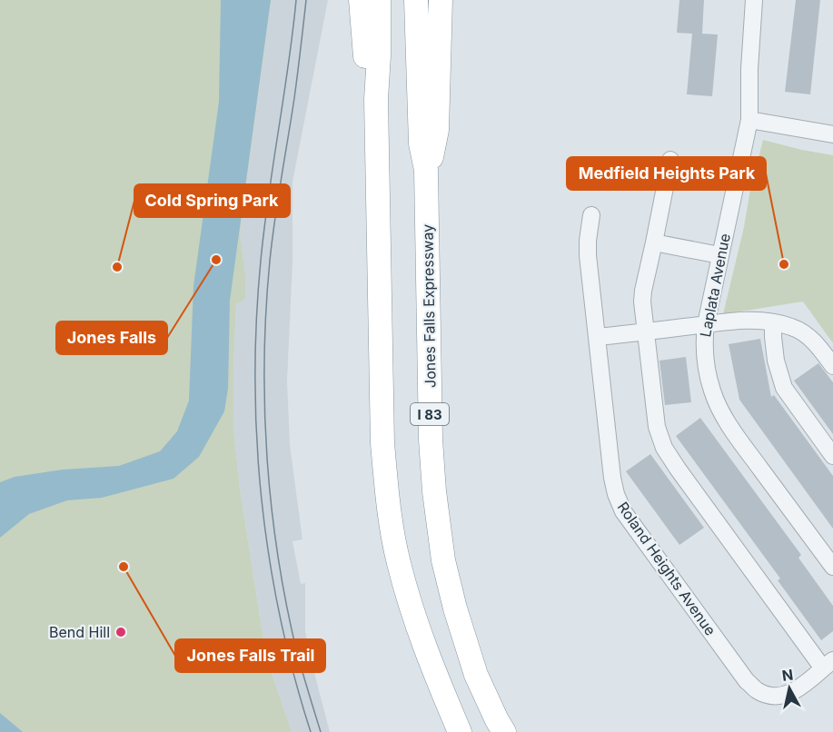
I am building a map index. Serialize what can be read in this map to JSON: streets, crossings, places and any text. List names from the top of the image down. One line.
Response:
{"streets":{"highway":["Jones Falls Expressway","I 83"],"street":["Laplata Avenue","Roland Heights Avenue"]},"places":["Jones Falls","Medfield Heights Park","Cold Spring Park","Jones Falls Trail","Bend Hill"],"north":"top"}
